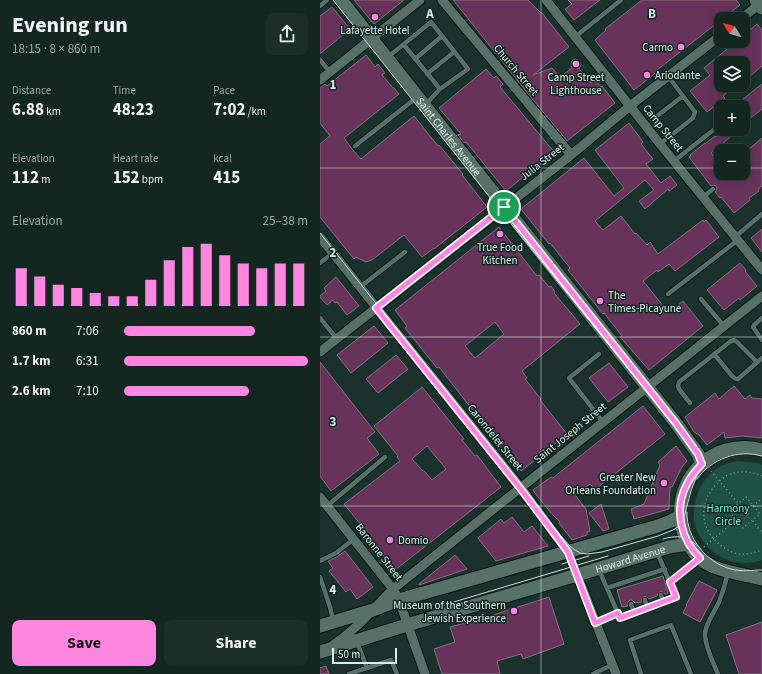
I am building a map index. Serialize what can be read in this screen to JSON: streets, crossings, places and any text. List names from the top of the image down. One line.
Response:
{"streets":{"main road":["Saint Charles Avenue","Howard Avenue"],"street":["Church Street","Camp Street","Julia Street","Saint Joseph Street","Carondelet Street","Baronne Street"]},"crossings":[["Church Street","Julia Street"],["Camp Street","Julia Street"],["Saint Charles Avenue","Julia Street"],["Saint Charles Avenue","Saint Joseph Street"],["Julia Street","Carondelet Street"],["Saint Joseph Street","Carondelet Street"],["Saint Joseph Street","Baronne Street"],["Carondelet Street","Howard Avenue"],["Baronne Street","Howard Avenue"]],"parks":["Harmony Circle"],"places":["Lafayette Hotel","Carmo","Camp Street Lighthouse","Ariodante","True Food Kitchen","The Times-Picayune","Greater New Orleans Foundation","Domio","Museum of the Southern Jewish Experience"],"scale_bar":"50 m","north":"top left","page":{"heading":["Evening run","18:15 · 8 × 860 m"],"map_buttons":["+","−"],"stats":[["Distance","6.88 km"],["Time","48:23"],["Pace","7:02 /km"],["Elevation","112 m"],["Heart rate","152 bpm"],["kcal","415"]],"chart":["Elevation","25–38 m"],"list":[{"name":"860 m","note":"7:06"},{"name":"1.7 km","note":"6:31"},{"name":"2.6 km","note":"7:10"}],"buttons":["Save","Share"],"scale":"50 m"},"grid":{"columns":["A","B"],"rows":["1","2","3","4"]}}
